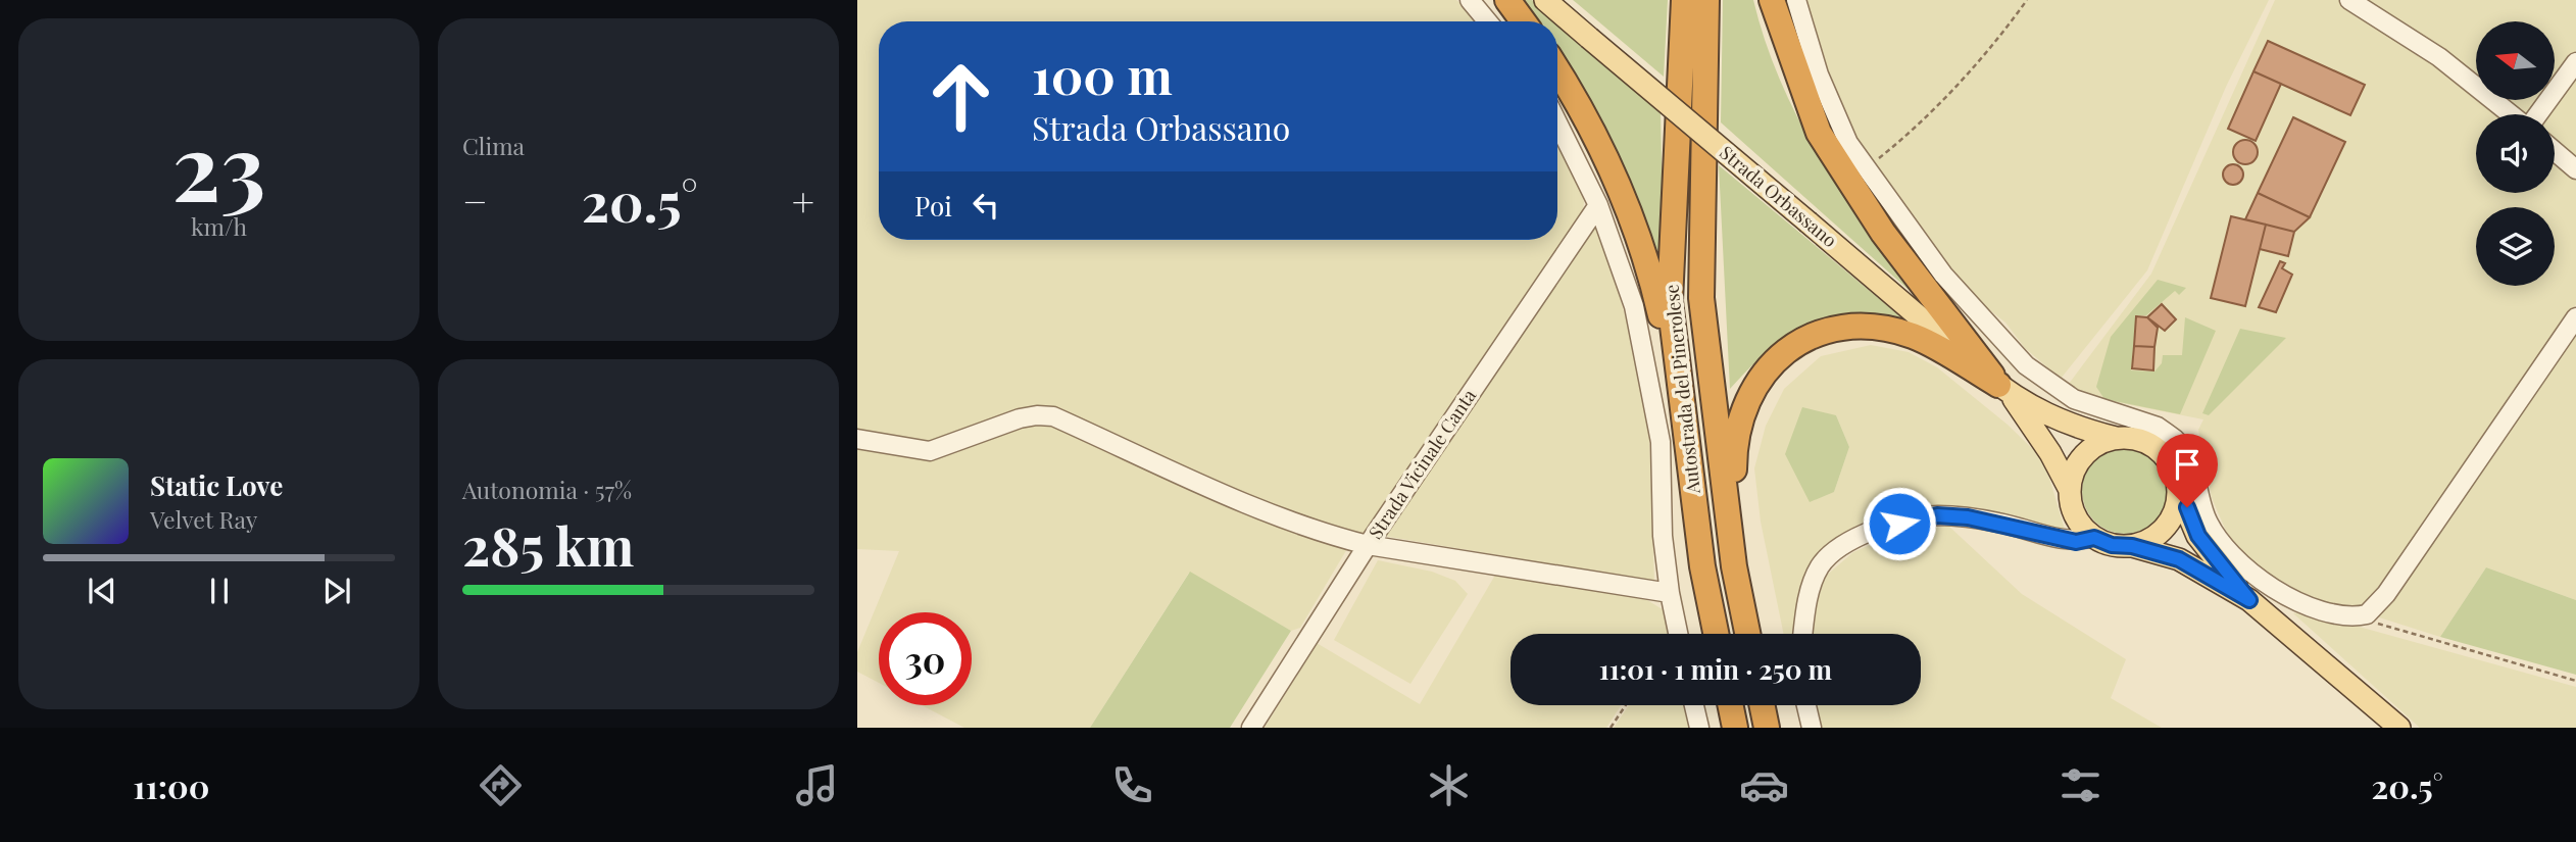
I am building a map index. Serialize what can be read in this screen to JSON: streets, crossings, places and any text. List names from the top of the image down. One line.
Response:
{"streets":{"highway":["Autostrada del Pinerolese"],"main road":["Strada Orbassano"],"street":["Strada Vicinale Canta"]},"north":"left","page":{"tile":[["23","km/h"],"Clima",["Autonomia · 57%","285 km"]],"turn":["100 m","Strada Orbassano"],"heat":["−","20.5°","+"],"then":"Poi","song":["Static Love","Velvet Ray"],"limit":"30","trip":"11:01 · 1 min · 250 m","tabs":["11:00","20.5°"]}}
